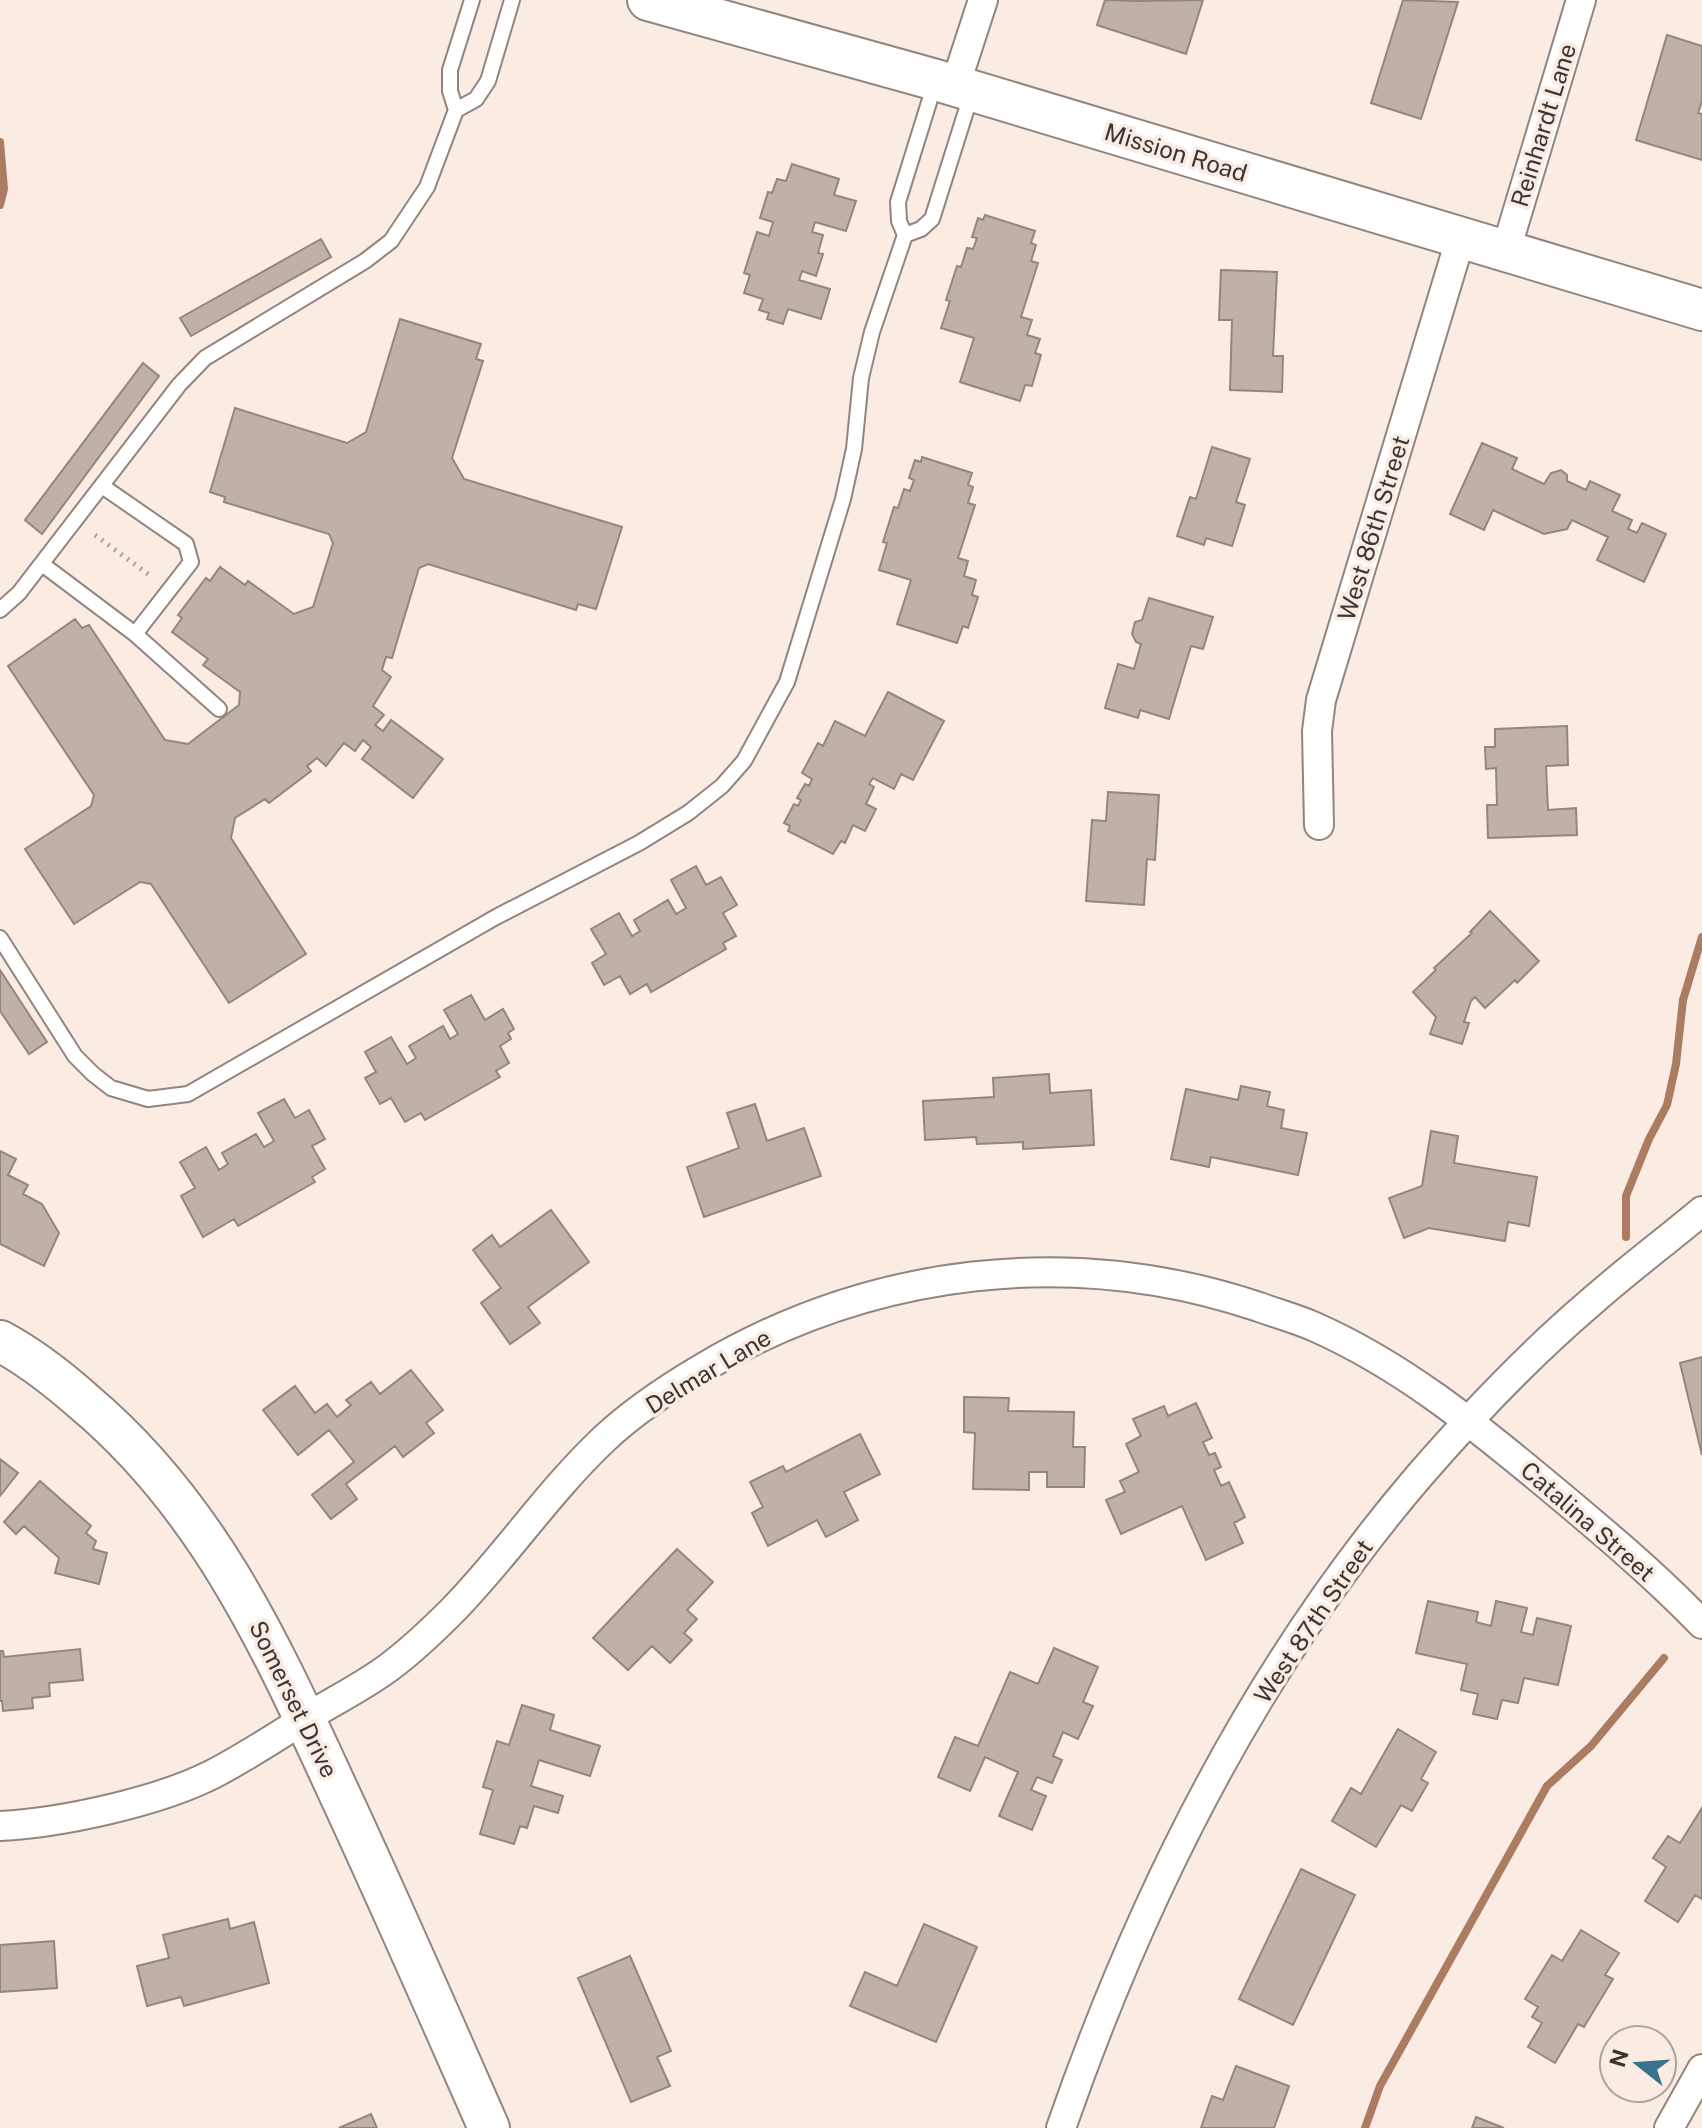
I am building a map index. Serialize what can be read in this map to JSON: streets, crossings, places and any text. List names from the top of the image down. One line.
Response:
{"streets":{"main road":["Mission Road","Somerset Drive"],"street":["Reinhardt Lane","West 86th Street","Delmar Lane","Catalina Street","West 87th Street"]},"crossings":[["Reinhardt Lane","Mission Road"],["Mission Road","West 86th Street"],["Delmar Lane","Catalina Street"],["Delmar Lane","West 87th Street"],["Delmar Lane","Somerset Drive"],["Catalina Street","West 87th Street"]],"north":"left"}
